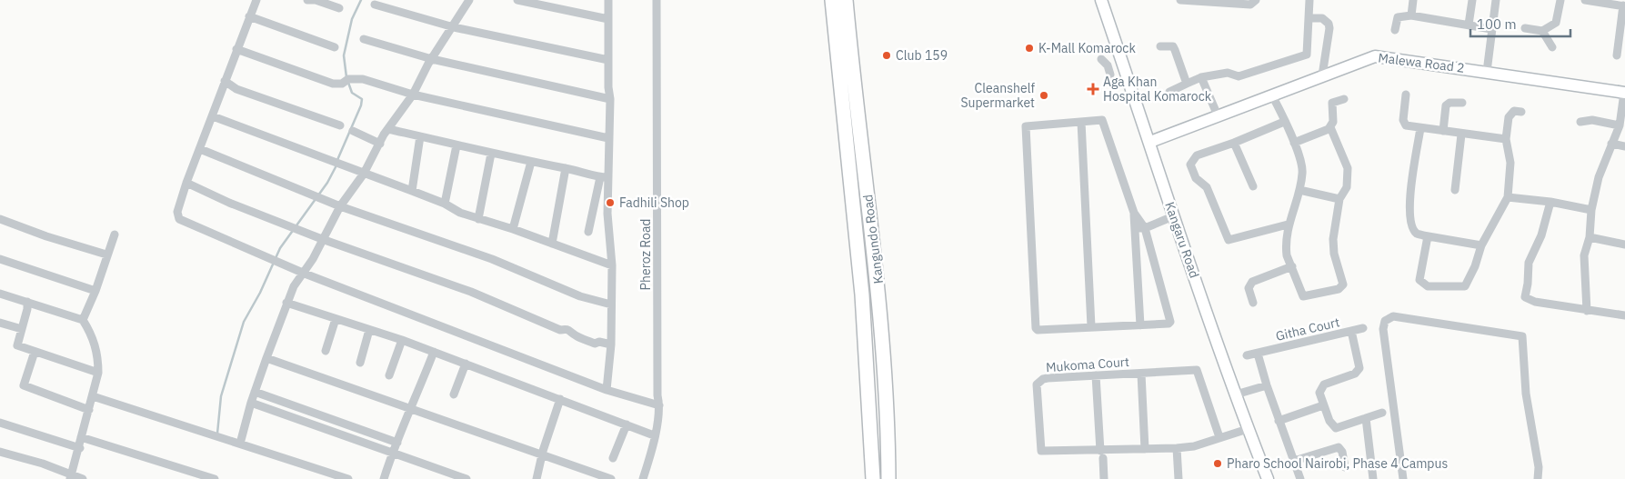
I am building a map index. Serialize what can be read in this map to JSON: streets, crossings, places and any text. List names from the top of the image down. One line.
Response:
{"streets":{"highway":["Kangundo Road"],"main road":["Malewa Road 2","Kangaru Road"],"street":["Pheroz Road","Githa Court","Mukoma Court"]},"crossings":[["Malewa Road 2","Kangaru Road"]],"places":{"other":["K-Mall Komarock","Club 159","Cleanshelf Supermarket","Fadhili Shop","Pharo School Nairobi, Phase 4 Campus"],"health":["Aga Khan Hospital Komarock"]},"scale_bar":"100 m"}
